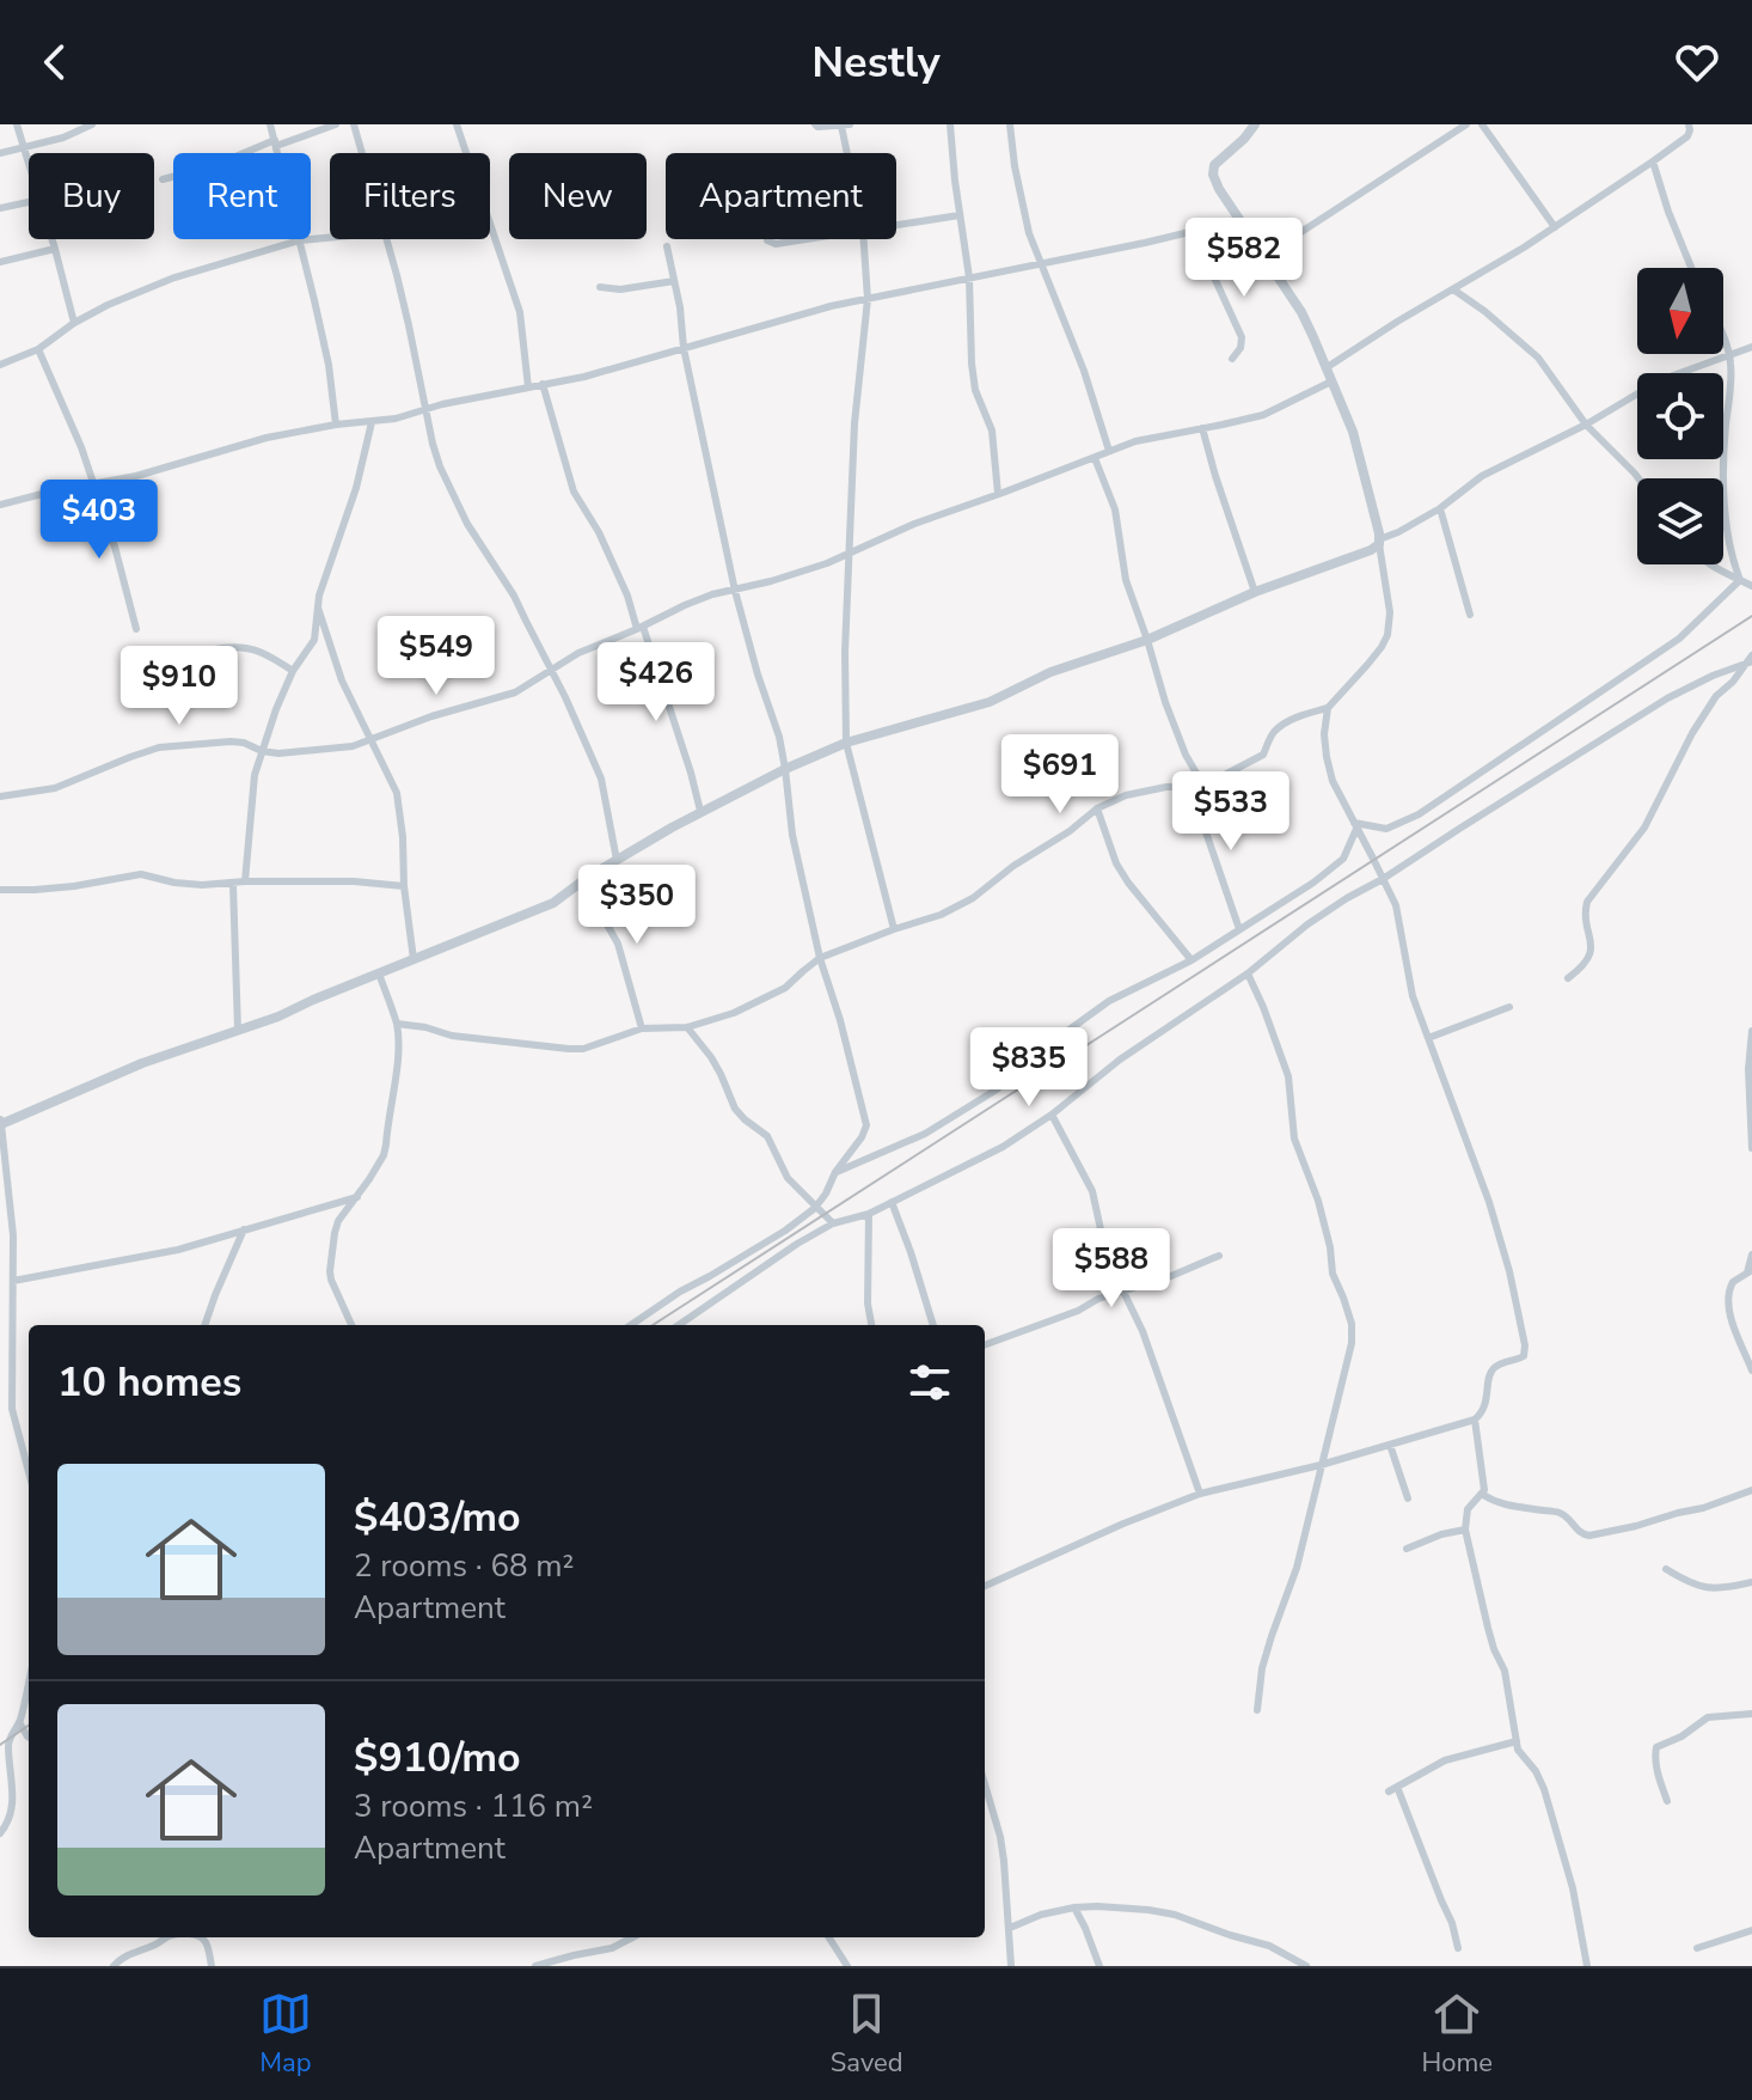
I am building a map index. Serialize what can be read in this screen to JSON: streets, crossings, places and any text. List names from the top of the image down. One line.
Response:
{"north":"bottom","page":{"header":"Nestly","chip":["Buy","Rent","Filters","New","Apartment"],"price":["$582","$403","$549","$426","$910","$691","$533","$350","$835","$588"],"heading":"10 homes","list":[{"name":"$403/mo","note":"2 rooms · 68 m² · Apartment"},{"name":"$910/mo","note":"3 rooms · 116 m² · Apartment"}],"tabs":["Map","Saved","Home"]}}
